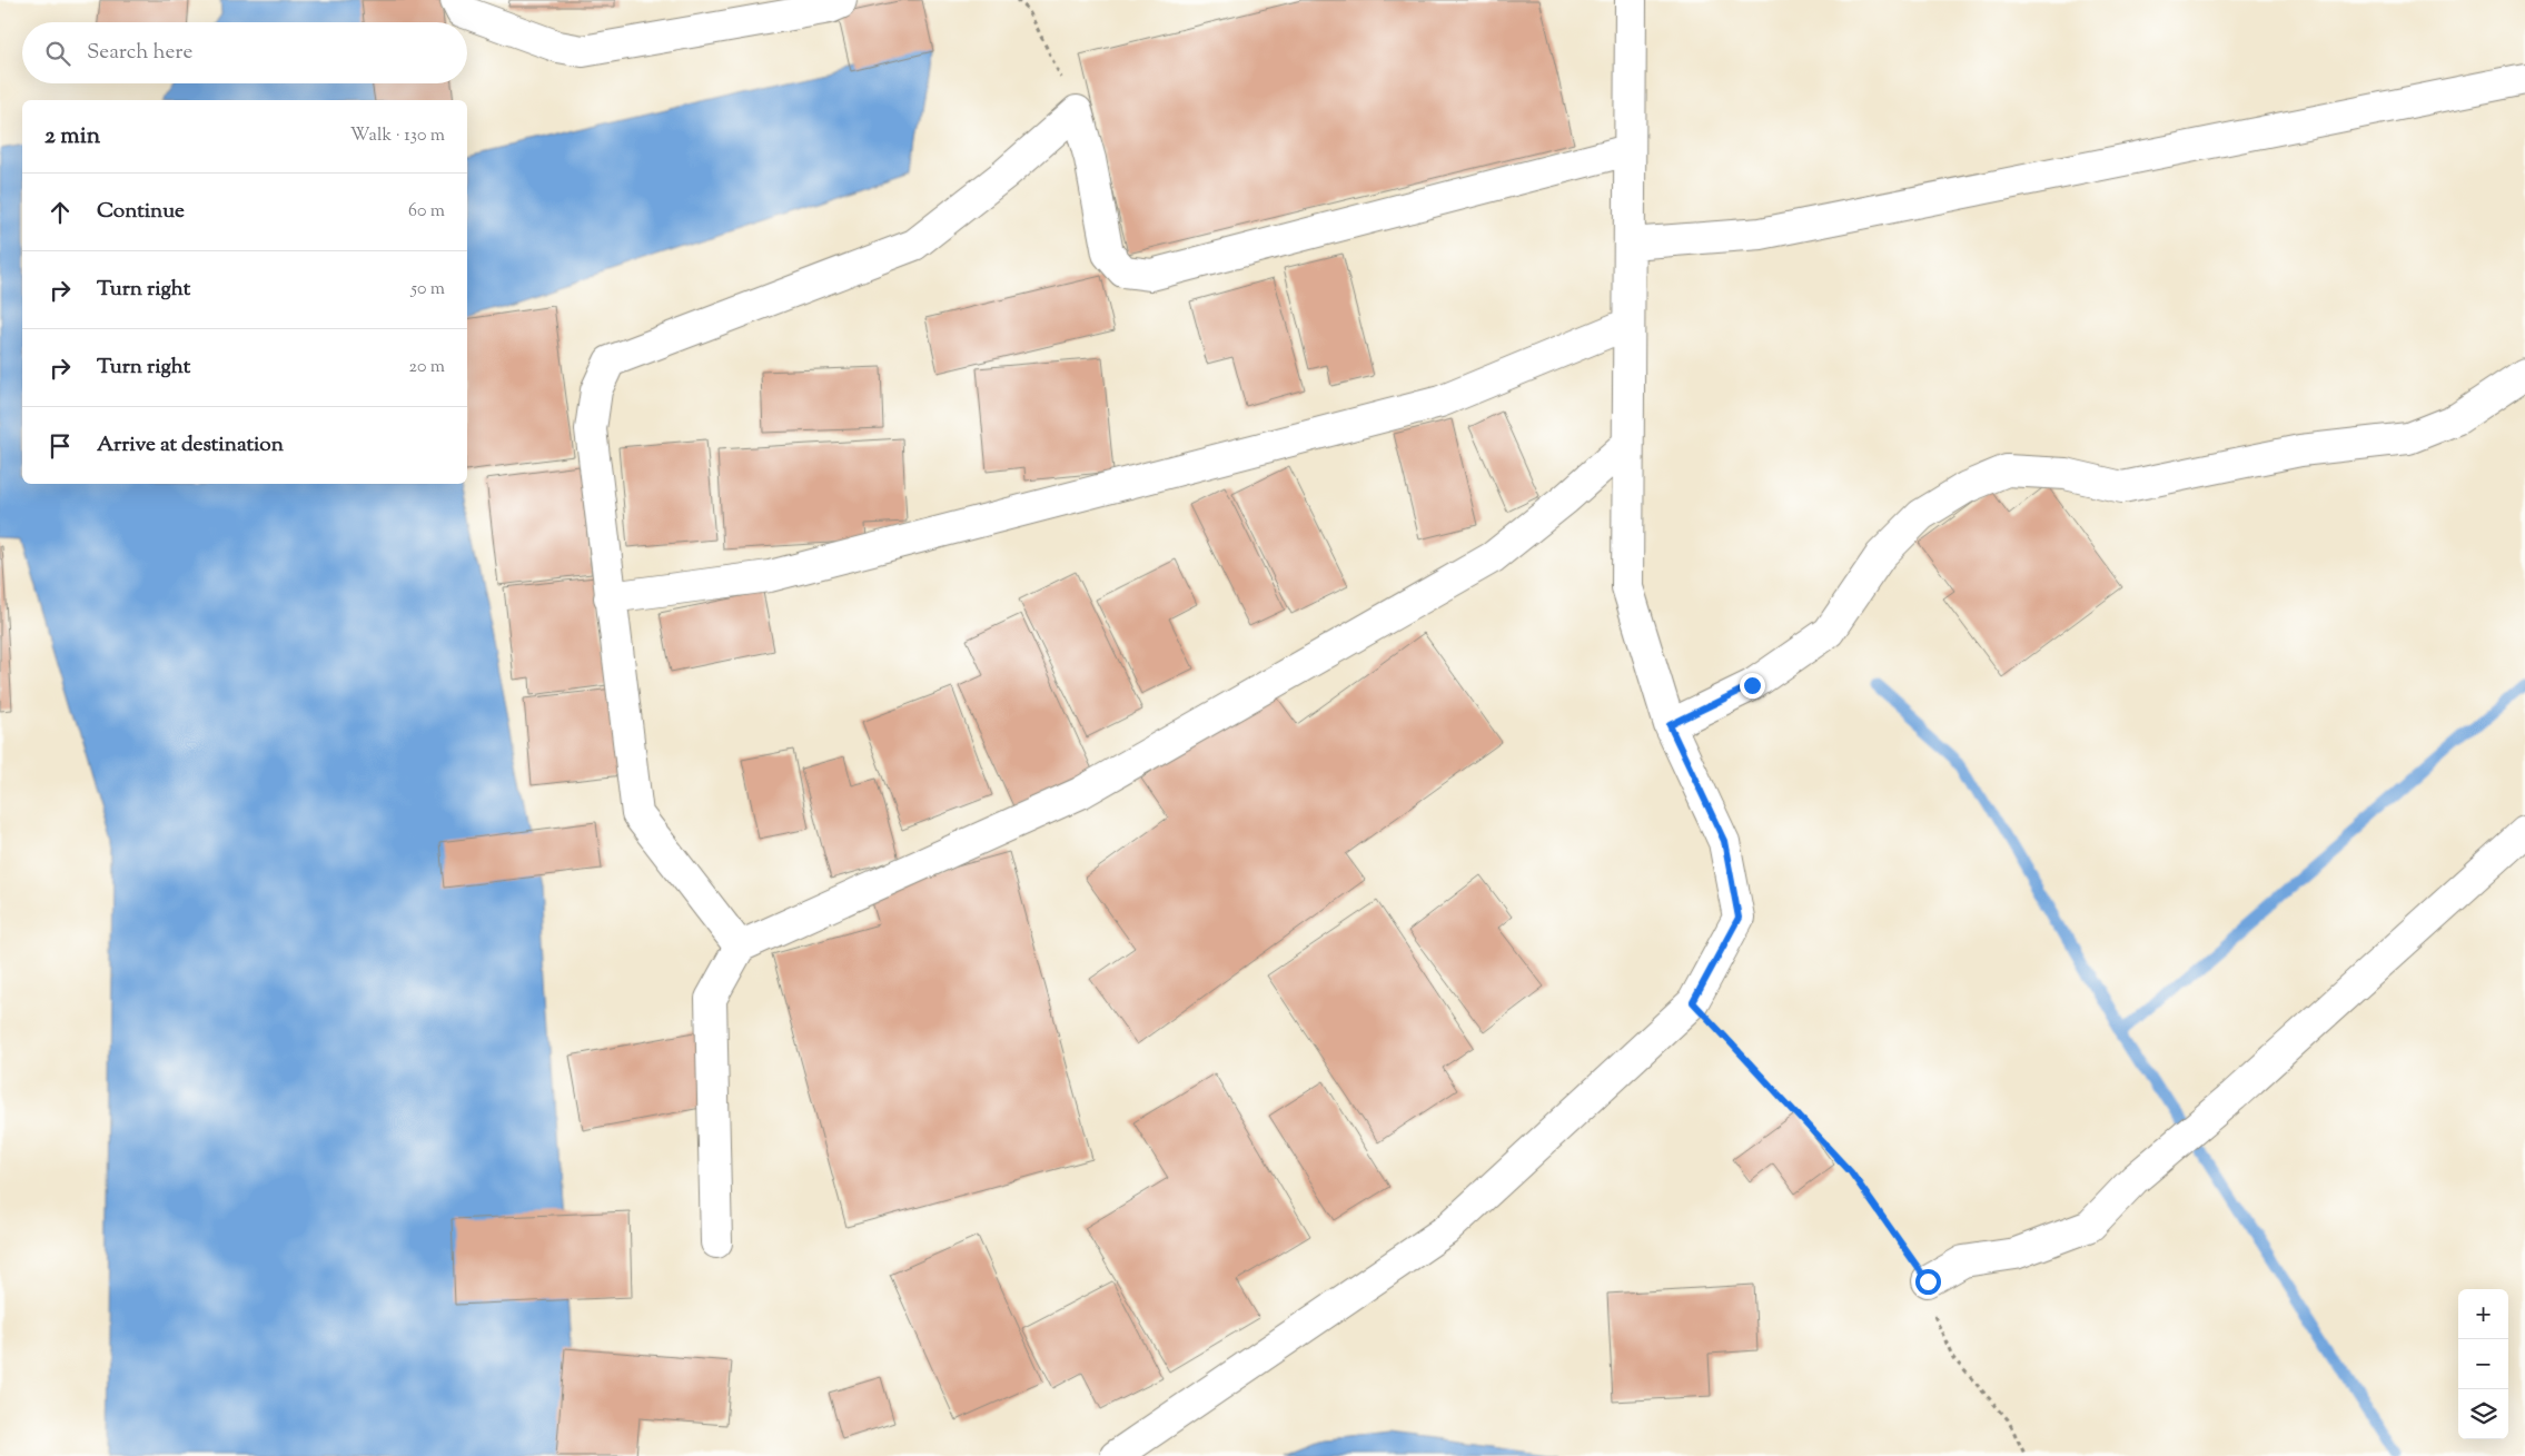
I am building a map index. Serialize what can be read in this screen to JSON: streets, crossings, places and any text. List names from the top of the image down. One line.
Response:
{"page":{"search":"Search here","heading":["2 min","Walk · 130 m"],"list":[["Continue","60 m"],["Turn right","50 m"],["Turn right","20 m"],"Arrive at destination"],"map_buttons":["+","−"]}}
